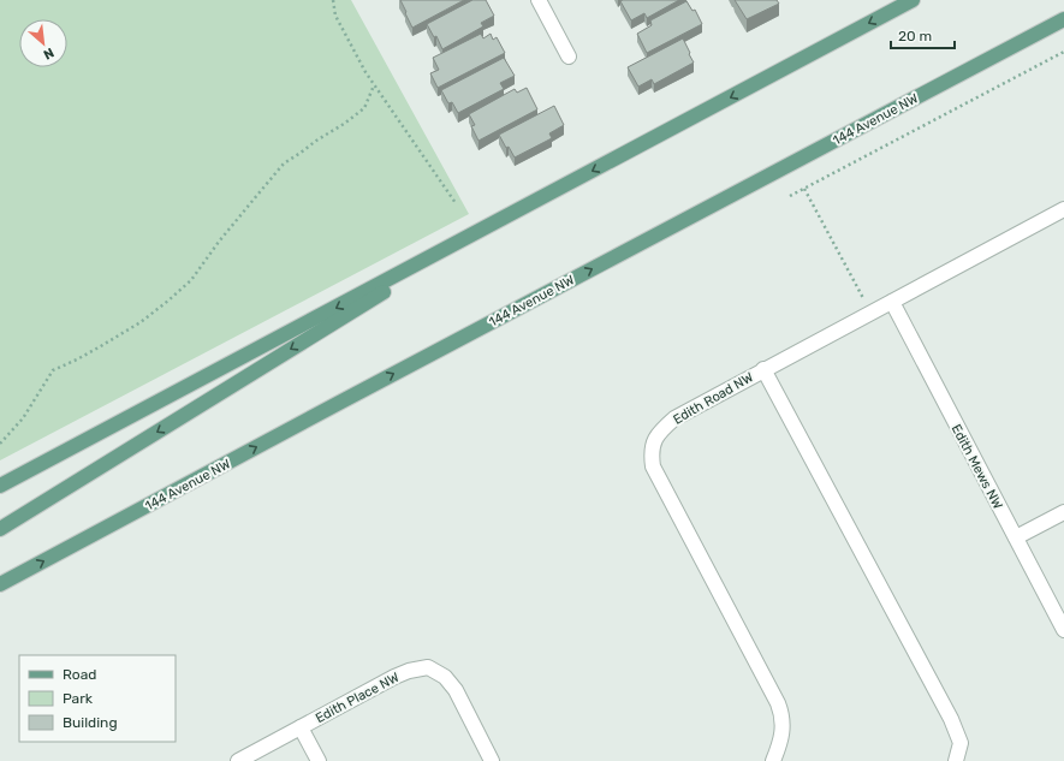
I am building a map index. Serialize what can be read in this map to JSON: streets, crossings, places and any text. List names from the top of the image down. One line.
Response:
{"streets":{"main road":["144 Avenue NW"],"street":["Edith Road NW","Edith Mews NW","Edith Place NW"]},"crossings":[["Edith Road NW","Edith Mews NW"]],"legend":["Road","Park","Building"],"scale_bar":"20 m","north":"bottom right"}
